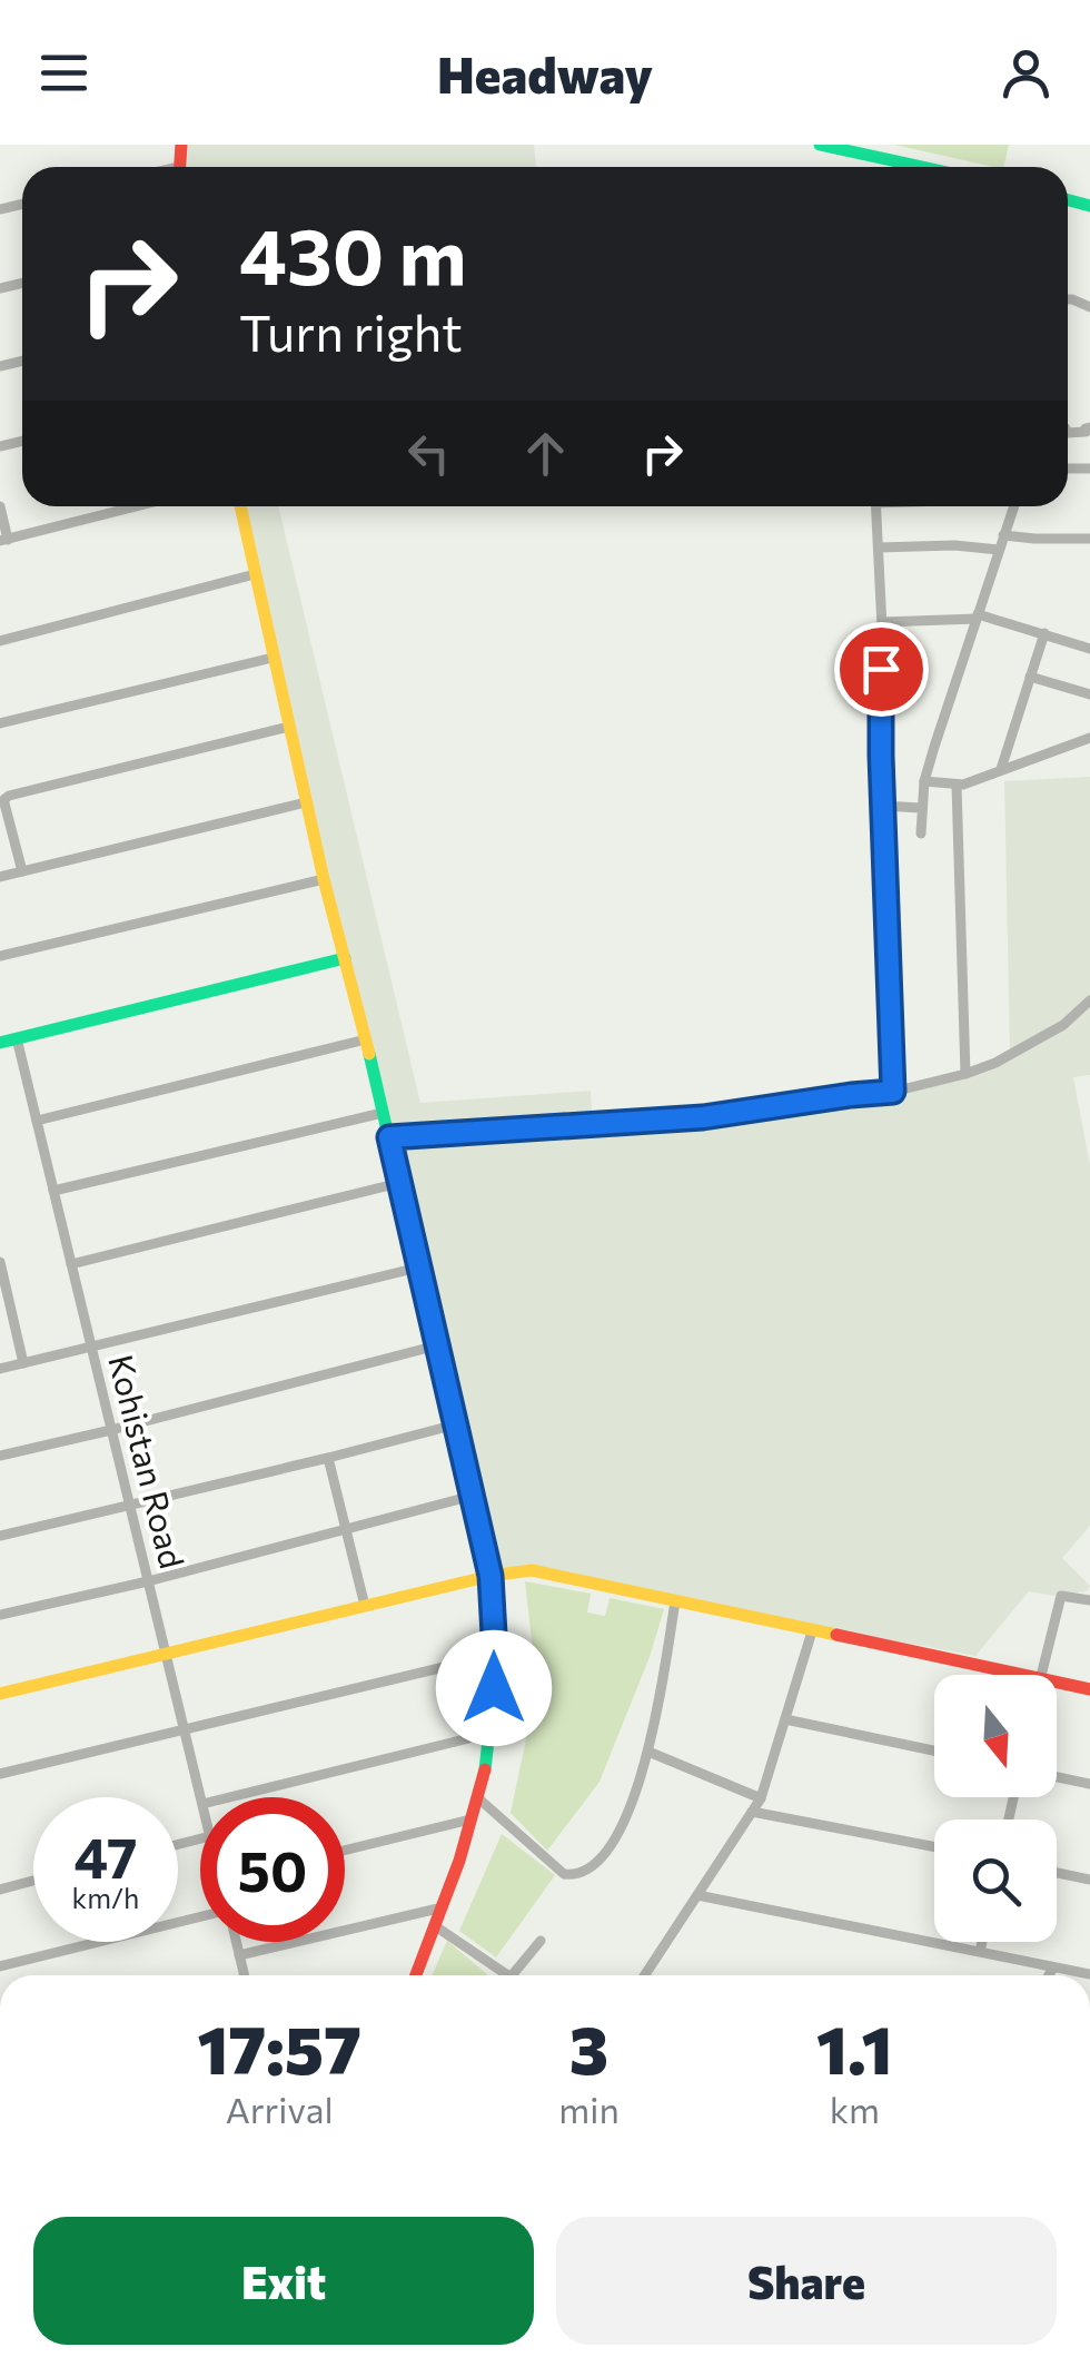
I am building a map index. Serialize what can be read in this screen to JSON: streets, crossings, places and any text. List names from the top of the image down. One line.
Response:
{"streets":{"street":["Kohistan Road"]},"north":"bottom","page":{"header":"Headway","turn":["430 m","Turn right"],"speed":"47 km/h","limit":"50","eta":["17:57","Arrival","3","min","1.1","km"],"buttons":["Exit","Share"]}}
